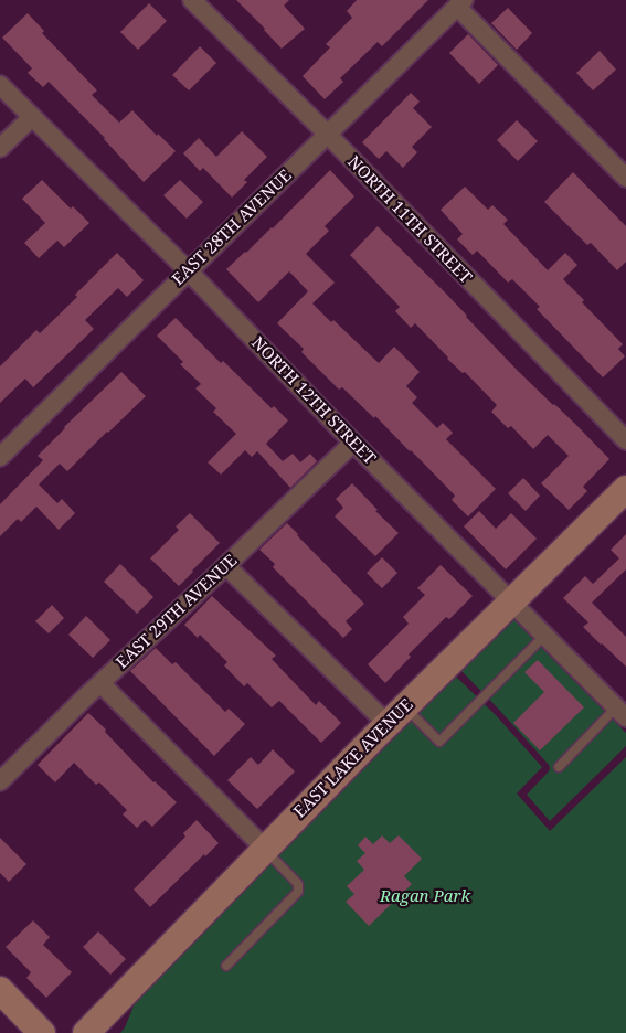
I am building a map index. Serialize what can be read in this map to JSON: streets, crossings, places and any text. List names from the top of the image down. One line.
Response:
{"streets":{"street":["NORTH 11TH STREET","EAST 28TH AVENUE","NORTH 12TH STREET","EAST 29TH AVENUE","EAST LAKE AVENUE"]},"crossings":[["NORTH 11TH STREET","EAST 28TH AVENUE"],["EAST 28TH AVENUE","NORTH 12TH STREET"],["NORTH 12TH STREET","EAST 29TH AVENUE"],["NORTH 12TH STREET","EAST LAKE AVENUE"]],"parks":["Ragan Park"]}
